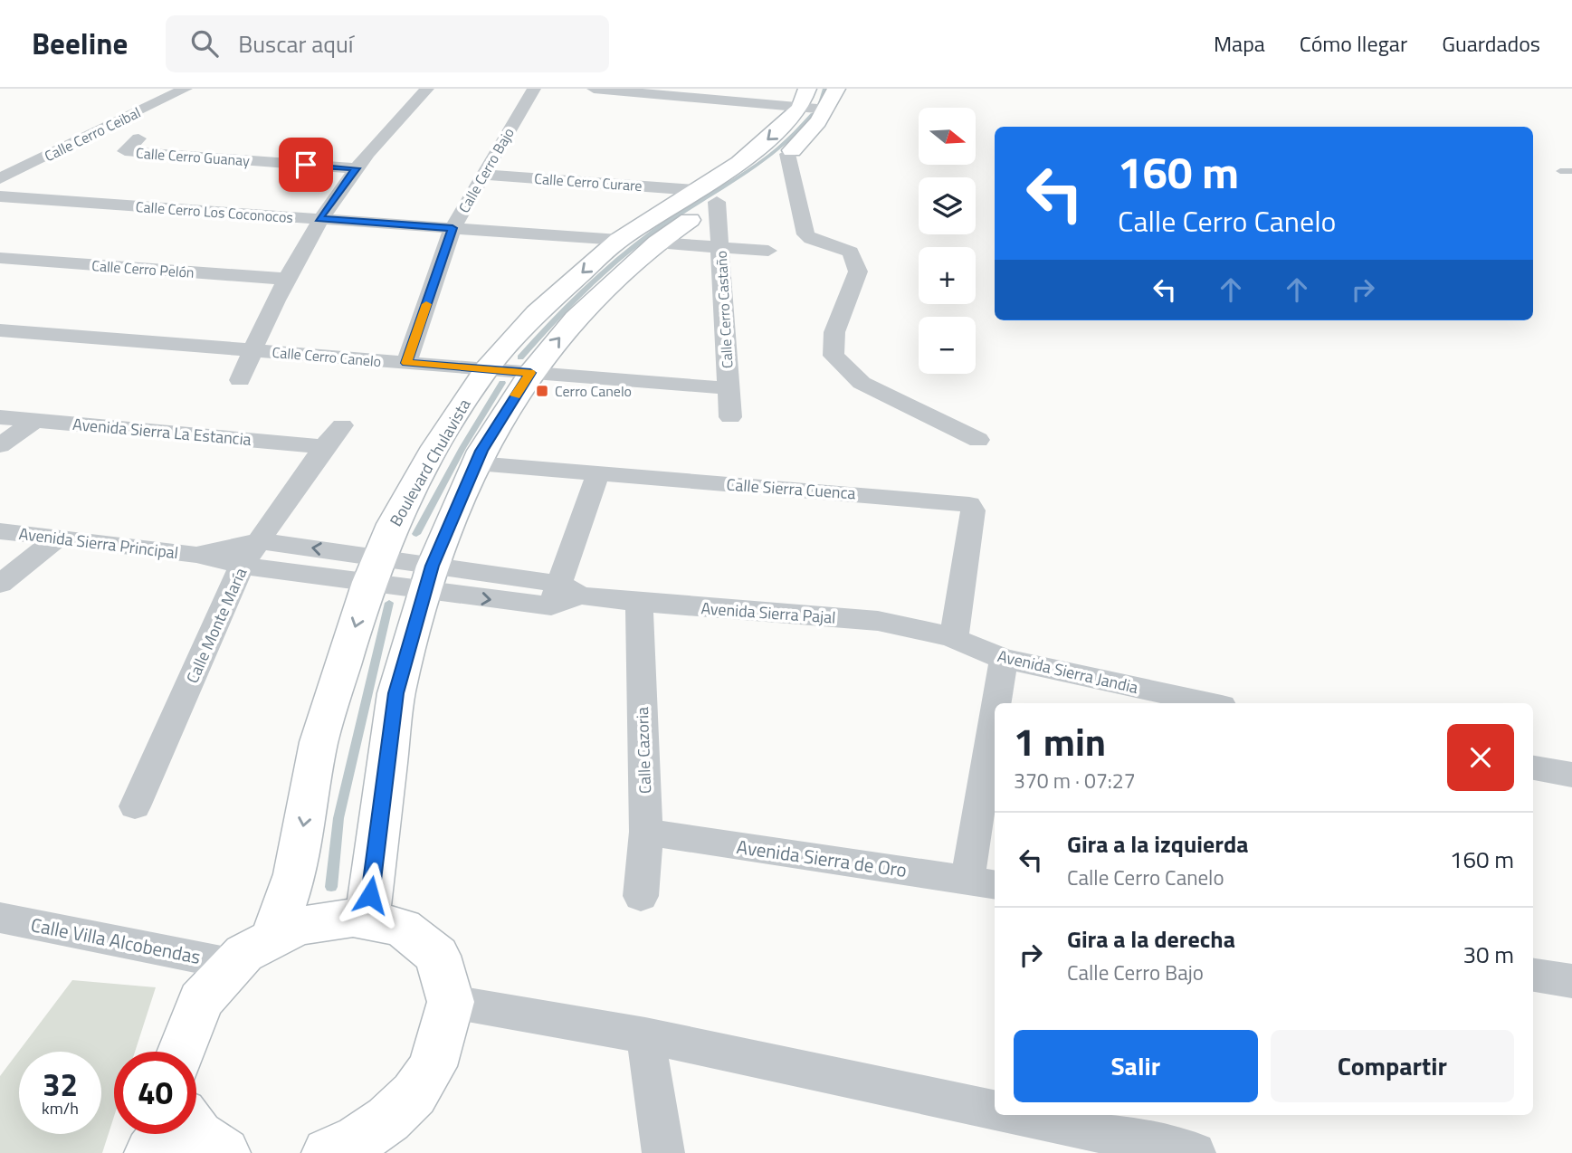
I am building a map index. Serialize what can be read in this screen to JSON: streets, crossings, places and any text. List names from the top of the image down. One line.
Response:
{"streets":{"street":["Calle Cerro Ceibal","Calle Cerro Guanay","Calle Cerro Bajo","Calle Cerro Curare","Calle Cerro Los Coconocos","Calle Cerro Pelón","Calle Cerro Castaño","Calle Cerro Canelo","Avenida Sierra La Estancia","Boulevard Chulavista","Calle Sierra Cuenca","Avenida Sierra Principal","Avenida Sierra Pajal","Calle Monte María","Avenida Sierra Jandia","Calle Cazoria","Avenida Sierra de Oro","Calle Villa Alcobendas"]},"crossings":[["Calle Cerro Bajo","Calle Cerro Curare"],["Calle Cerro Bajo","Calle Cerro Los Coconocos"],["Calle Cerro Bajo","Calle Cerro Canelo"],["Calle Cerro Curare","Calle Cerro Castaño"],["Calle Cerro Curare","Boulevard Chulavista"],["Calle Cerro Los Coconocos","Boulevard Chulavista"],["Calle Cerro Castaño","Calle Cerro Canelo"],["Calle Cerro Castaño","Boulevard Chulavista"],["Calle Cerro Canelo","Boulevard Chulavista"],["Avenida Sierra La Estancia","Calle Monte María"],["Boulevard Chulavista","Calle Sierra Cuenca"],["Boulevard Chulavista","Avenida Sierra Pajal"],["Calle Sierra Cuenca","Avenida Sierra Pajal"],["Calle Sierra Cuenca","Avenida Sierra Jandia"],["Avenida Sierra Pajal","Avenida Sierra Jandia"],["Avenida Sierra Pajal","Calle Cazoria"],["Calle Cazoria","Avenida Sierra de Oro"]],"places":{"transit":["Cerro Canelo"]},"north":"right","page":{"header":"Beeline","search":"Buscar aquí","nav":["Mapa","Cómo llegar","Guardados"],"map_buttons":["+","−"],"turn":["160 m","Calle Cerro Canelo"],"heading":["1 min","370 m · 07:27"],"list":[{"name":"Gira a la izquierda","note":"Calle Cerro Canelo","value":"160 m"},{"name":"Gira a la derecha","note":"Calle Cerro Bajo","value":"30 m"}],"buttons":["Salir","Compartir"],"speed":"32 km/h","limit":"40"}}
